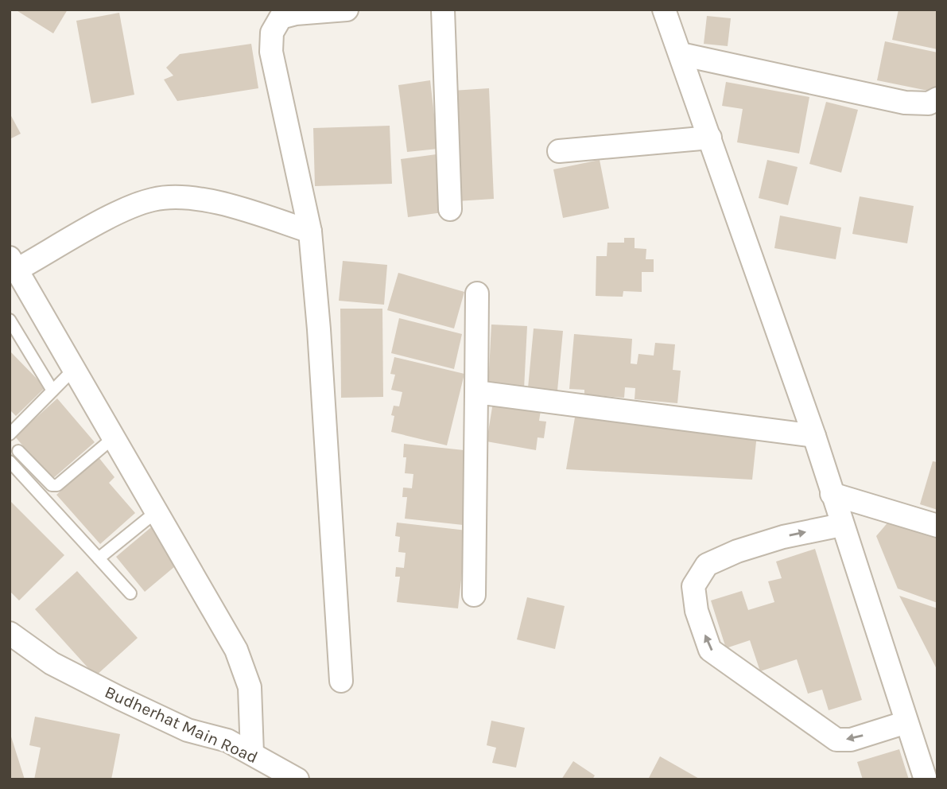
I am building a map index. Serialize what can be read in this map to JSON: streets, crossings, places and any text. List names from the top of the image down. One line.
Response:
{"streets":{"street":["Budherhat Main Road"]}}
